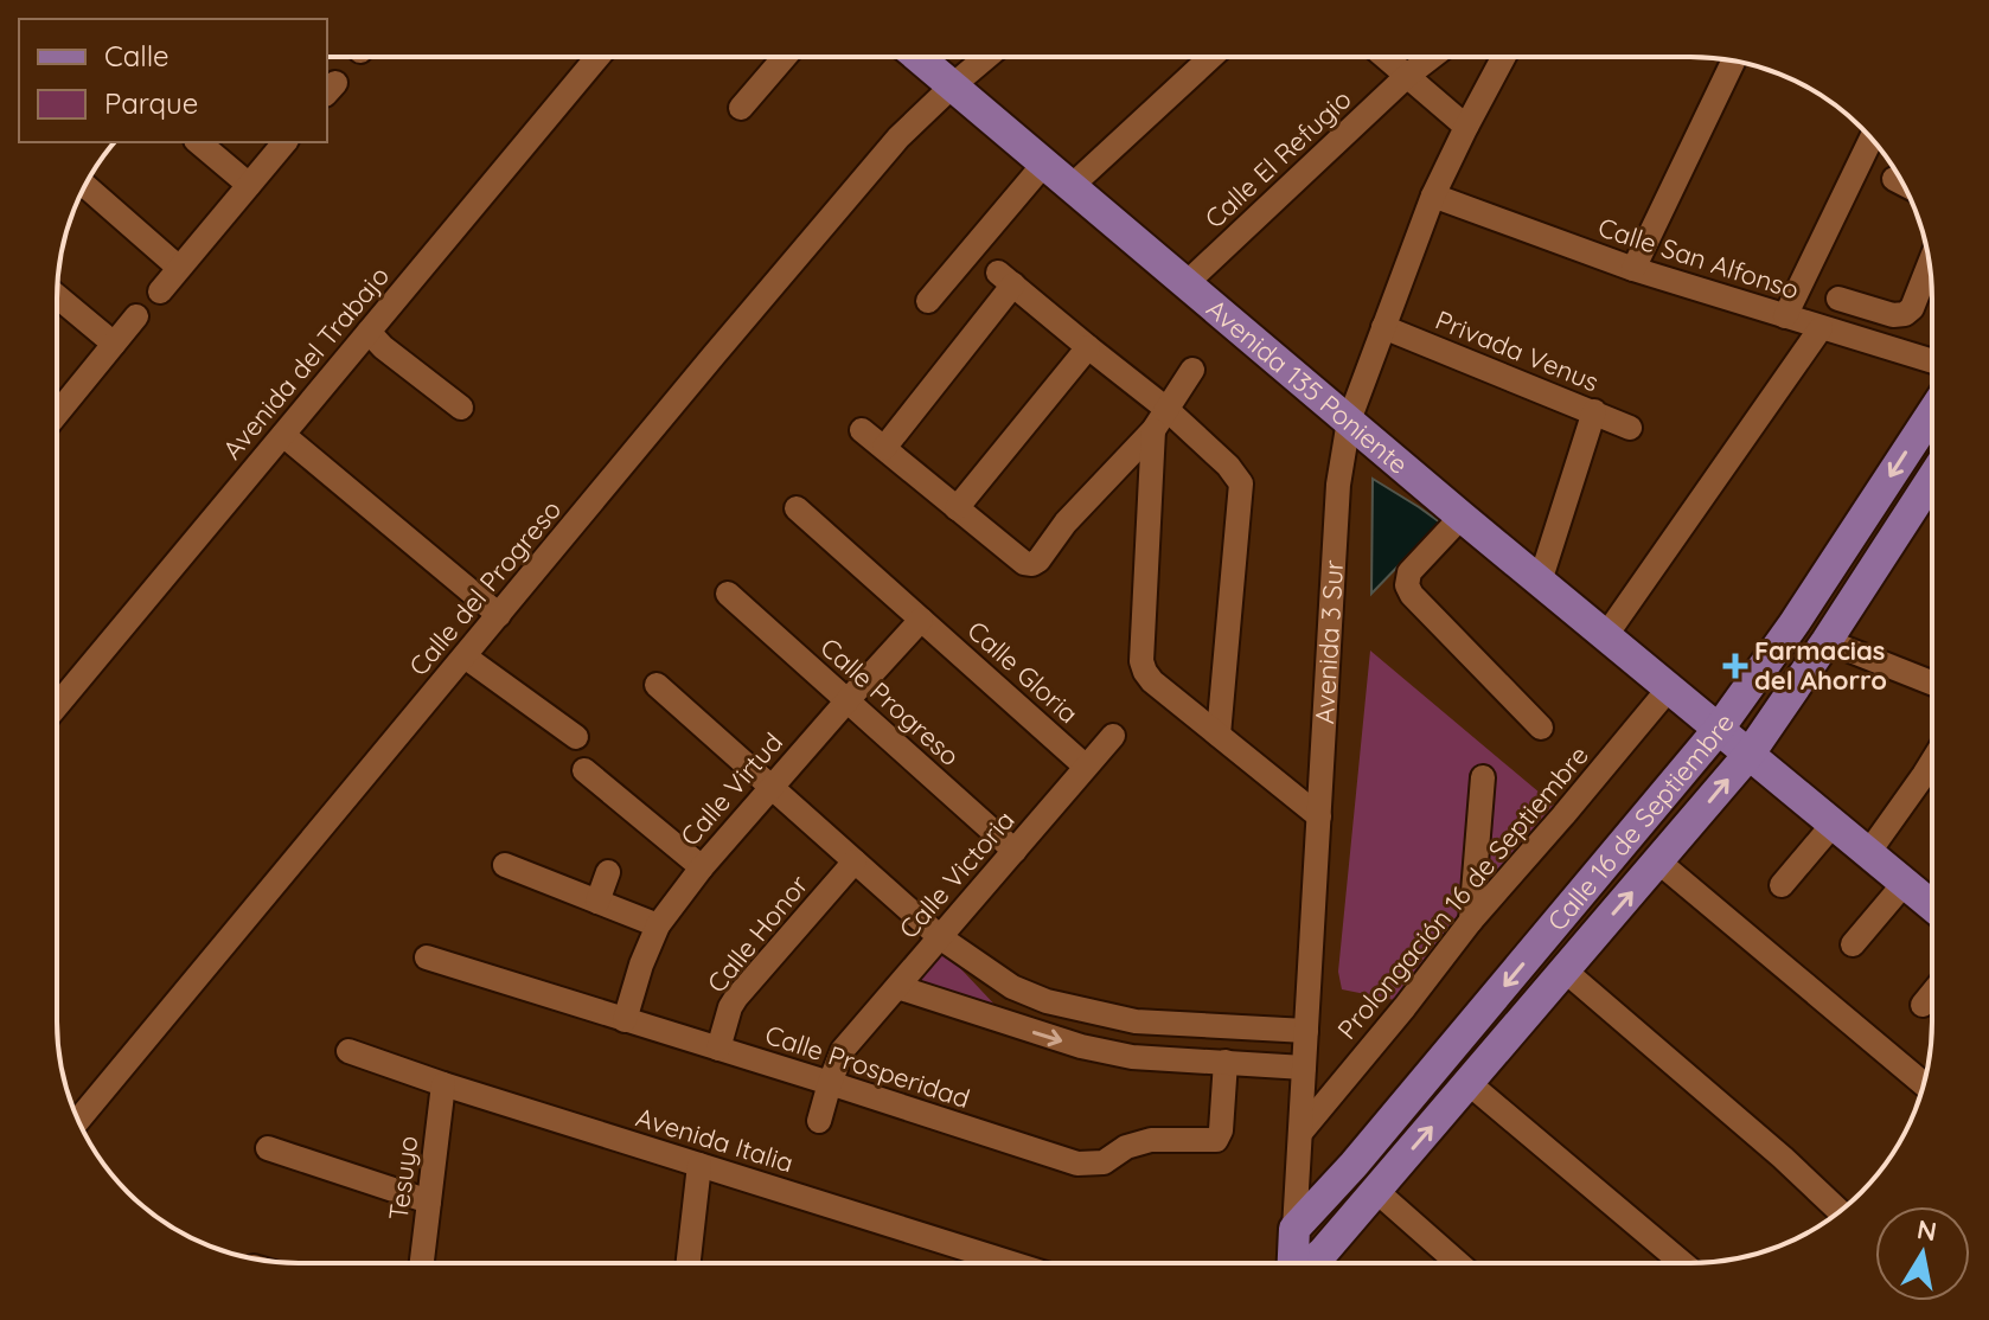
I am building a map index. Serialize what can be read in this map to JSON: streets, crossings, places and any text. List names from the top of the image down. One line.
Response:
{"streets":{"main road":["Avenida 135 Poniente","Avenida 3 Sur","Calle 16 de Septiembre"],"street":["Calle El Refugio","Calle San Alfonso","Privada Venus","Avenida del Trabajo","Calle del Progreso","Calle Gloria","Calle Progreso","Calle Virtud","Calle Victoria","Prolongación 16 de Septiembre","Calle Honor","Calle Prosperidad","Avenida Italia","Tesuyo"]},"crossings":[["Calle El Refugio","Avenida 135 Poniente"],["Calle San Alfonso","Avenida 3 Sur"],["Privada Venus","Avenida 3 Sur"],["Avenida 135 Poniente","Calle del Progreso"],["Avenida 135 Poniente","Avenida 3 Sur"],["Avenida 135 Poniente","Calle 16 de Septiembre"],["Avenida 135 Poniente","Prolongación 16 de Septiembre"],["Avenida 3 Sur","Calle 16 de Septiembre"],["Avenida 3 Sur","Prolongación 16 de Septiembre"],["Calle Gloria","Calle Virtud"],["Calle Gloria","Calle Victoria"],["Calle Progreso","Calle Virtud"],["Calle Progreso","Calle Victoria"],["Calle Virtud","Calle Prosperidad"],["Calle Victoria","Calle Prosperidad"],["Calle Honor","Calle Prosperidad"],["Avenida Italia","Tesuyo"]],"places":{"health":["Farmacias del Ahorro"]},"legend":["Calle","Parque"],"north":"top"}
